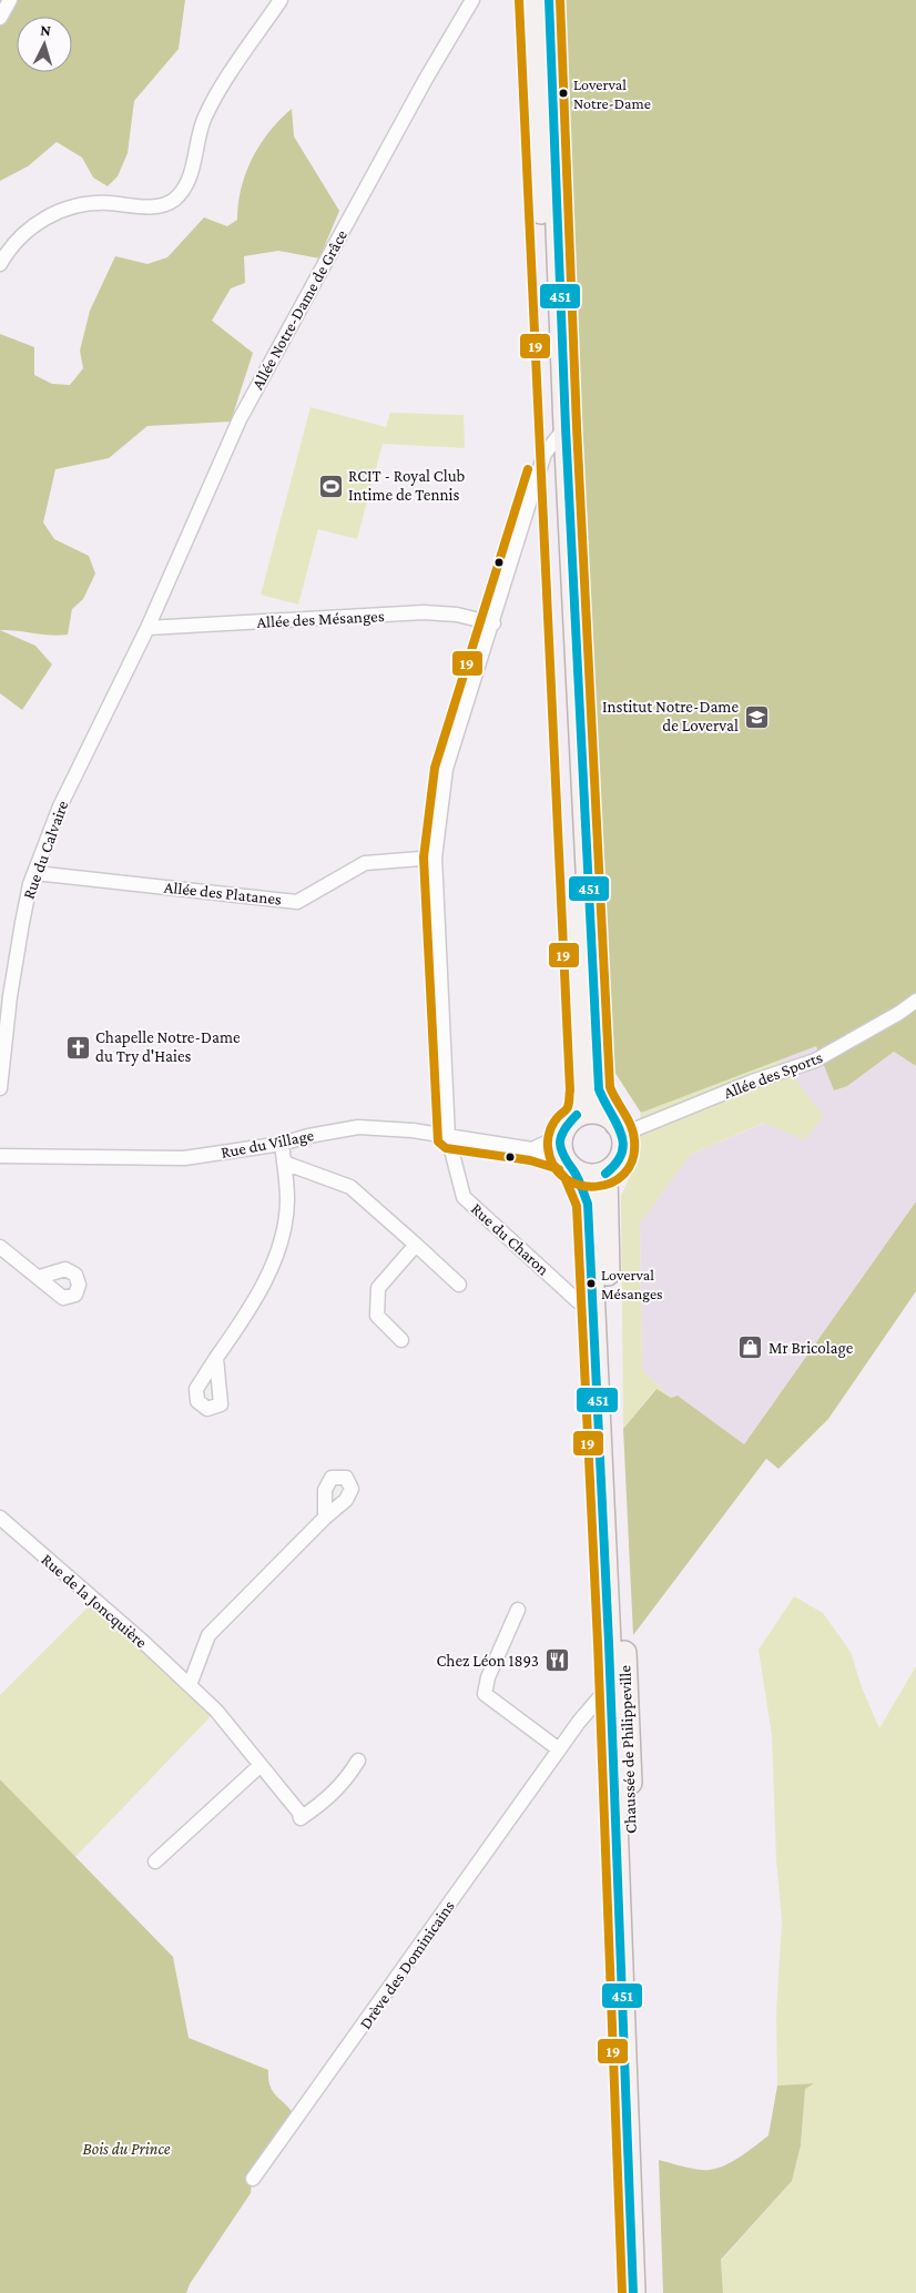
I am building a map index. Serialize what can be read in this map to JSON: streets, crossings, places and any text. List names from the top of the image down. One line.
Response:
{"streets":{"main road":["Chaussée de Philippeville"],"street":["Allée Notre-Dame de Grâce","Allée des Mésanges","Rue du Calvaire","Allée des Platanes","Allée des Sports","Rue du Village","Rue du Charon","Rue de la Joncquière","Drève des Dominicains"]},"crossings":[["Allée Notre-Dame de Grâce","Allée des Mésanges"],["Allée Notre-Dame de Grâce","Rue du Calvaire"],["Allée des Mésanges","Rue du Calvaire"],["Allée des Mésanges","Rue du Charon"],["Rue du Calvaire","Allée des Platanes"],["Allée des Platanes","Rue du Charon"],["Allée des Sports","Rue du Village"],["Allée des Sports","Chaussée de Philippeville"],["Rue du Village","Rue du Charon"],["Rue du Village","Chaussée de Philippeville"],["Chaussée de Philippeville","Drève des Dominicains"]],"parks":["Bois du Prince"],"places":{"other":["Loverval Notre-Dame","Loverval Mésanges"],"sports":["RCIT - Royal Club Intime de Tennis"],"school or university":["Institut Notre-Dame de Loverval"],"church":["Chapelle Notre-Dame du Try d'Haies"],"shop":["Mr Bricolage"],"restaurant":["Chez Léon 1893"]},"lines":["transit line 451","transit line 19"],"north":"top"}
